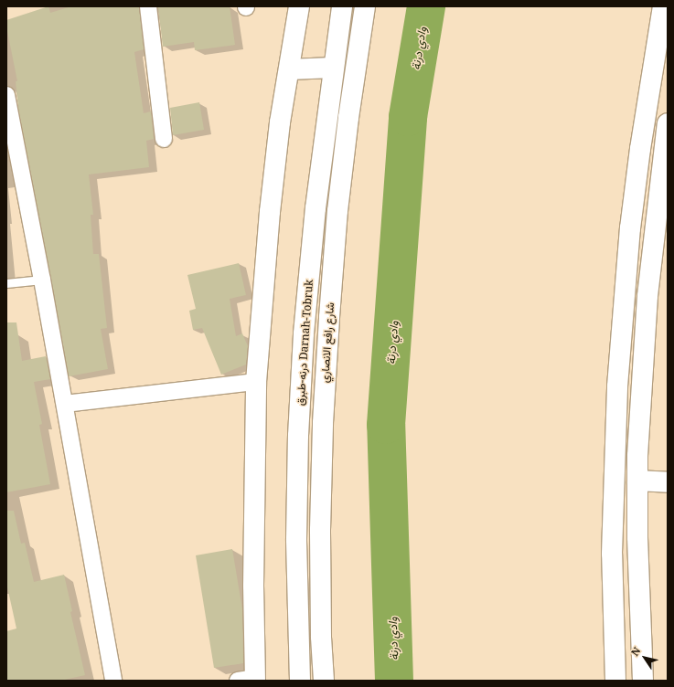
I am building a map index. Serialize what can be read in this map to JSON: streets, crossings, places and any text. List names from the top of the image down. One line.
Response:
{"streets":{"street":["درنه-طبرق Darnah-Tobruk","شارع رافع الانصاري"]},"water":["وادي درنة"],"north":"top left"}
